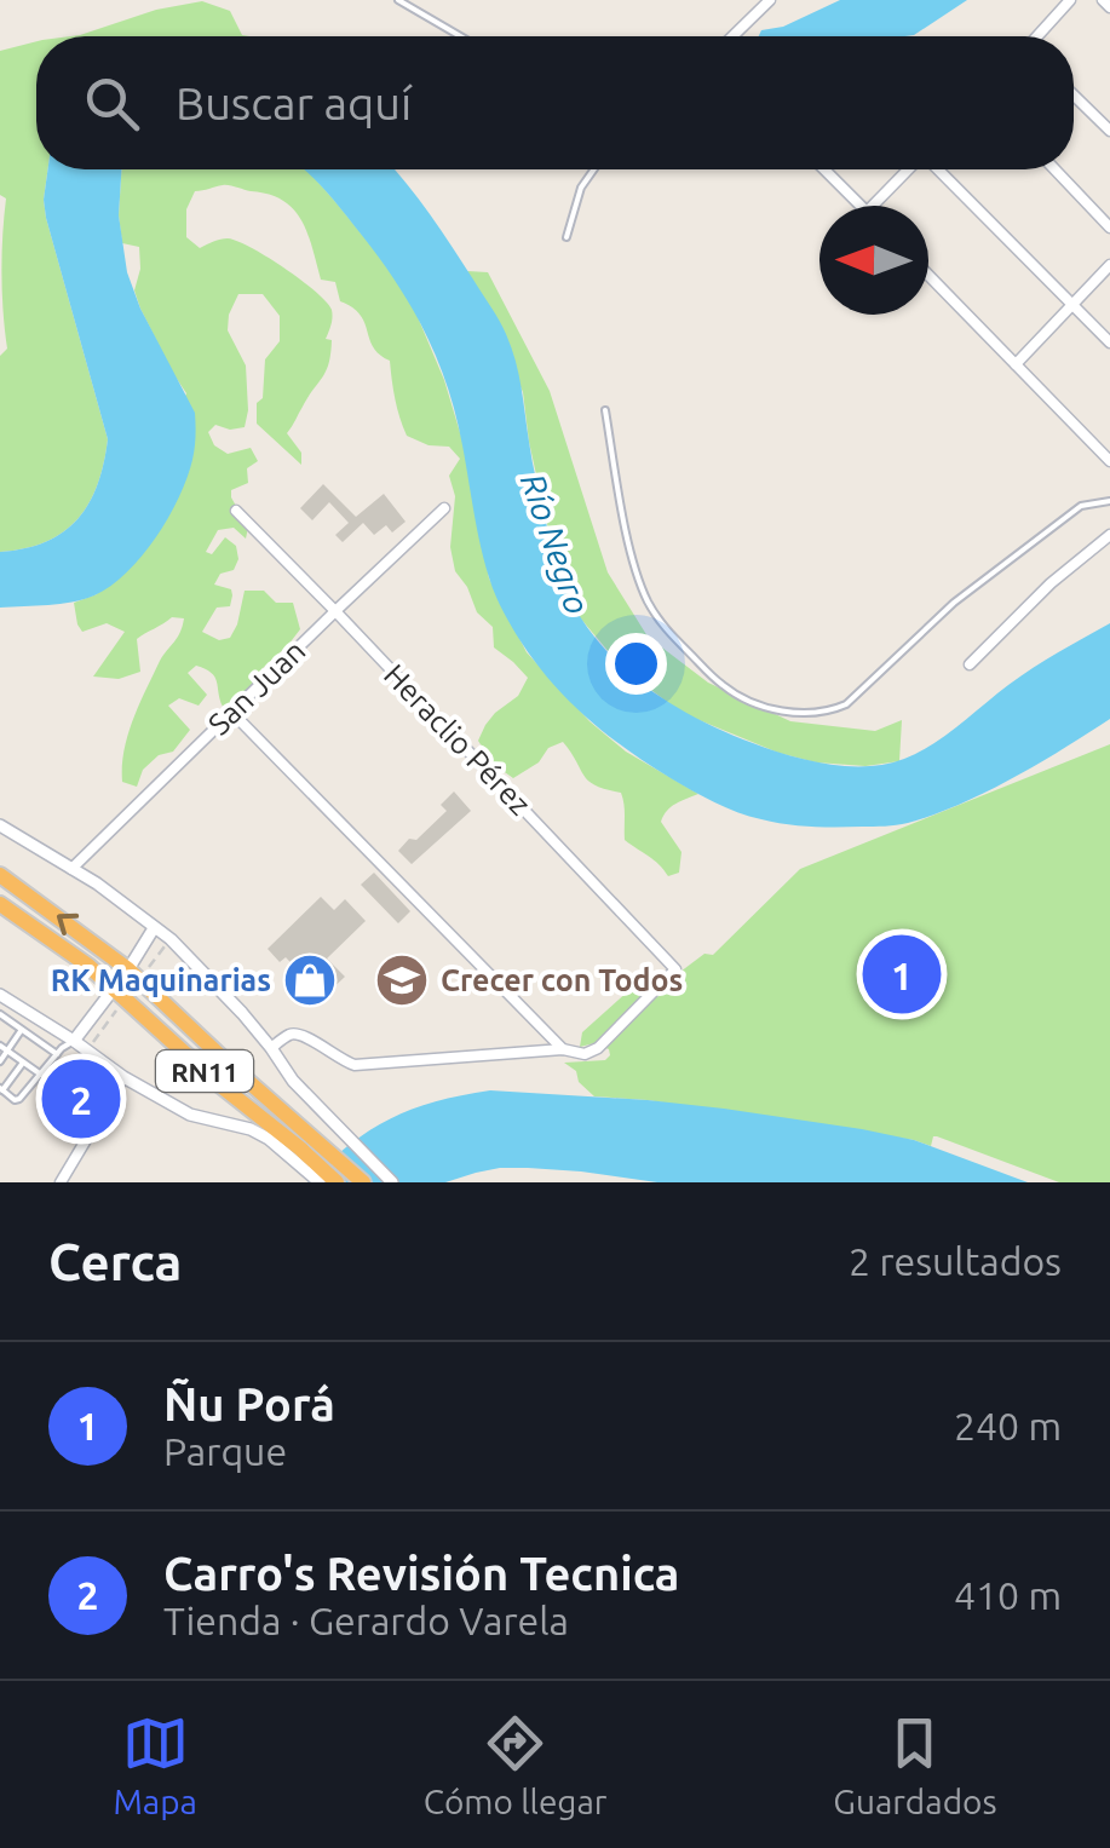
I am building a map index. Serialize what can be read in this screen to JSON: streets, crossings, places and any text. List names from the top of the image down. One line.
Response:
{"streets":{"highway":["RN11"],"street":["San Juan","Heraclio Pérez"]},"crossings":[["San Juan","Heraclio Pérez"],["San Juan","RN11"]],"water":["Río Negro"],"places":{"shop":["RK Maquinarias"],"school or university":["Crecer con Todos"]},"north":"left","page":{"search":"Buscar aquí","pins":["1","2"],"heading":["Cerca","2 resultados"],"list":[{"mark":"1","name":"Ñu Porá","note":"Parque","value":"240 m"},{"mark":"2","name":"Carro's Revisión Tecnica","note":"Tienda · Gerardo Varela","value":"410 m"}],"nav":["Mapa","Cómo llegar","Guardados"]}}
